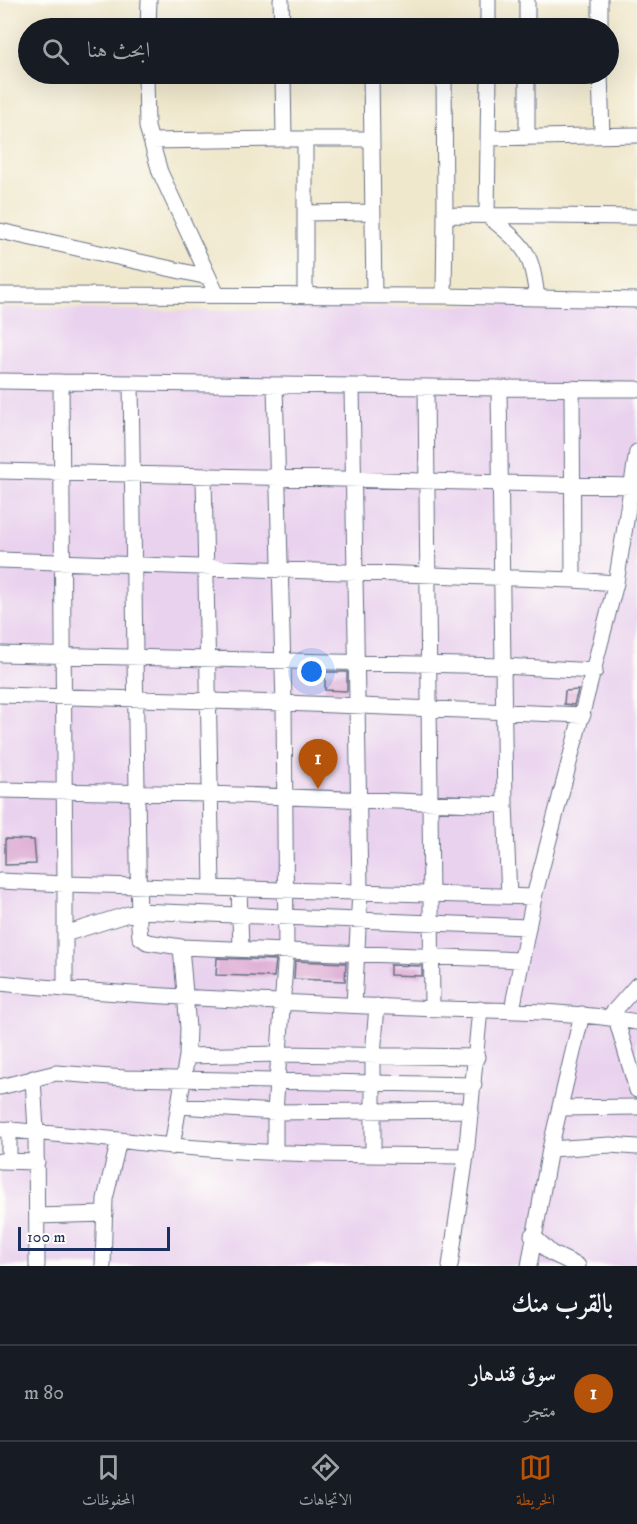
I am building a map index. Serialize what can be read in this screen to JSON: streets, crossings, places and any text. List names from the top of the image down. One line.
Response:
{"scale_bar":"100 m","page":{"search":"ابحث هنا","pins":"1","scale":"100 m","heading":"بالقرب منك","list":[{"mark":"1","name":"سوق قندهار","note":"متجر","value":"80 m"}],"nav":["الخريطة","الاتجاهات","المحفوظات"]}}
